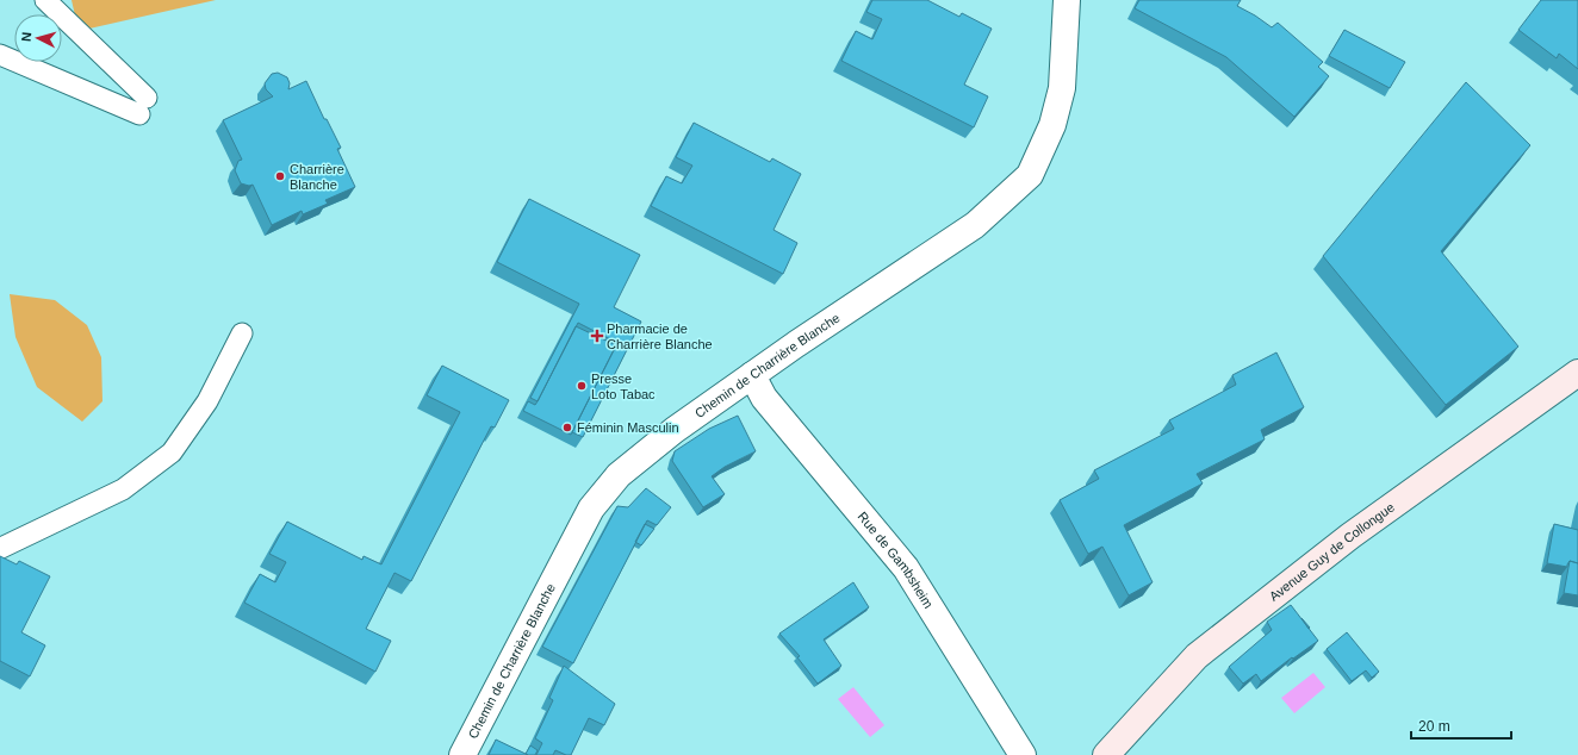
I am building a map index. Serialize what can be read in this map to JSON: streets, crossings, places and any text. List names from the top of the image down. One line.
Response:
{"streets":{"main road":["Avenue Guy de Collongue"],"street":["Chemin de Charrière Blanche","Rue de Gambsheim"]},"crossings":[["Chemin de Charrière Blanche","Rue de Gambsheim"]],"places":{"other":["Charrière Blanche","Presse Loto Tabac","Féminin Masculin"],"health":["Pharmacie de Charrière Blanche"]},"scale_bar":"20 m","north":"left"}
